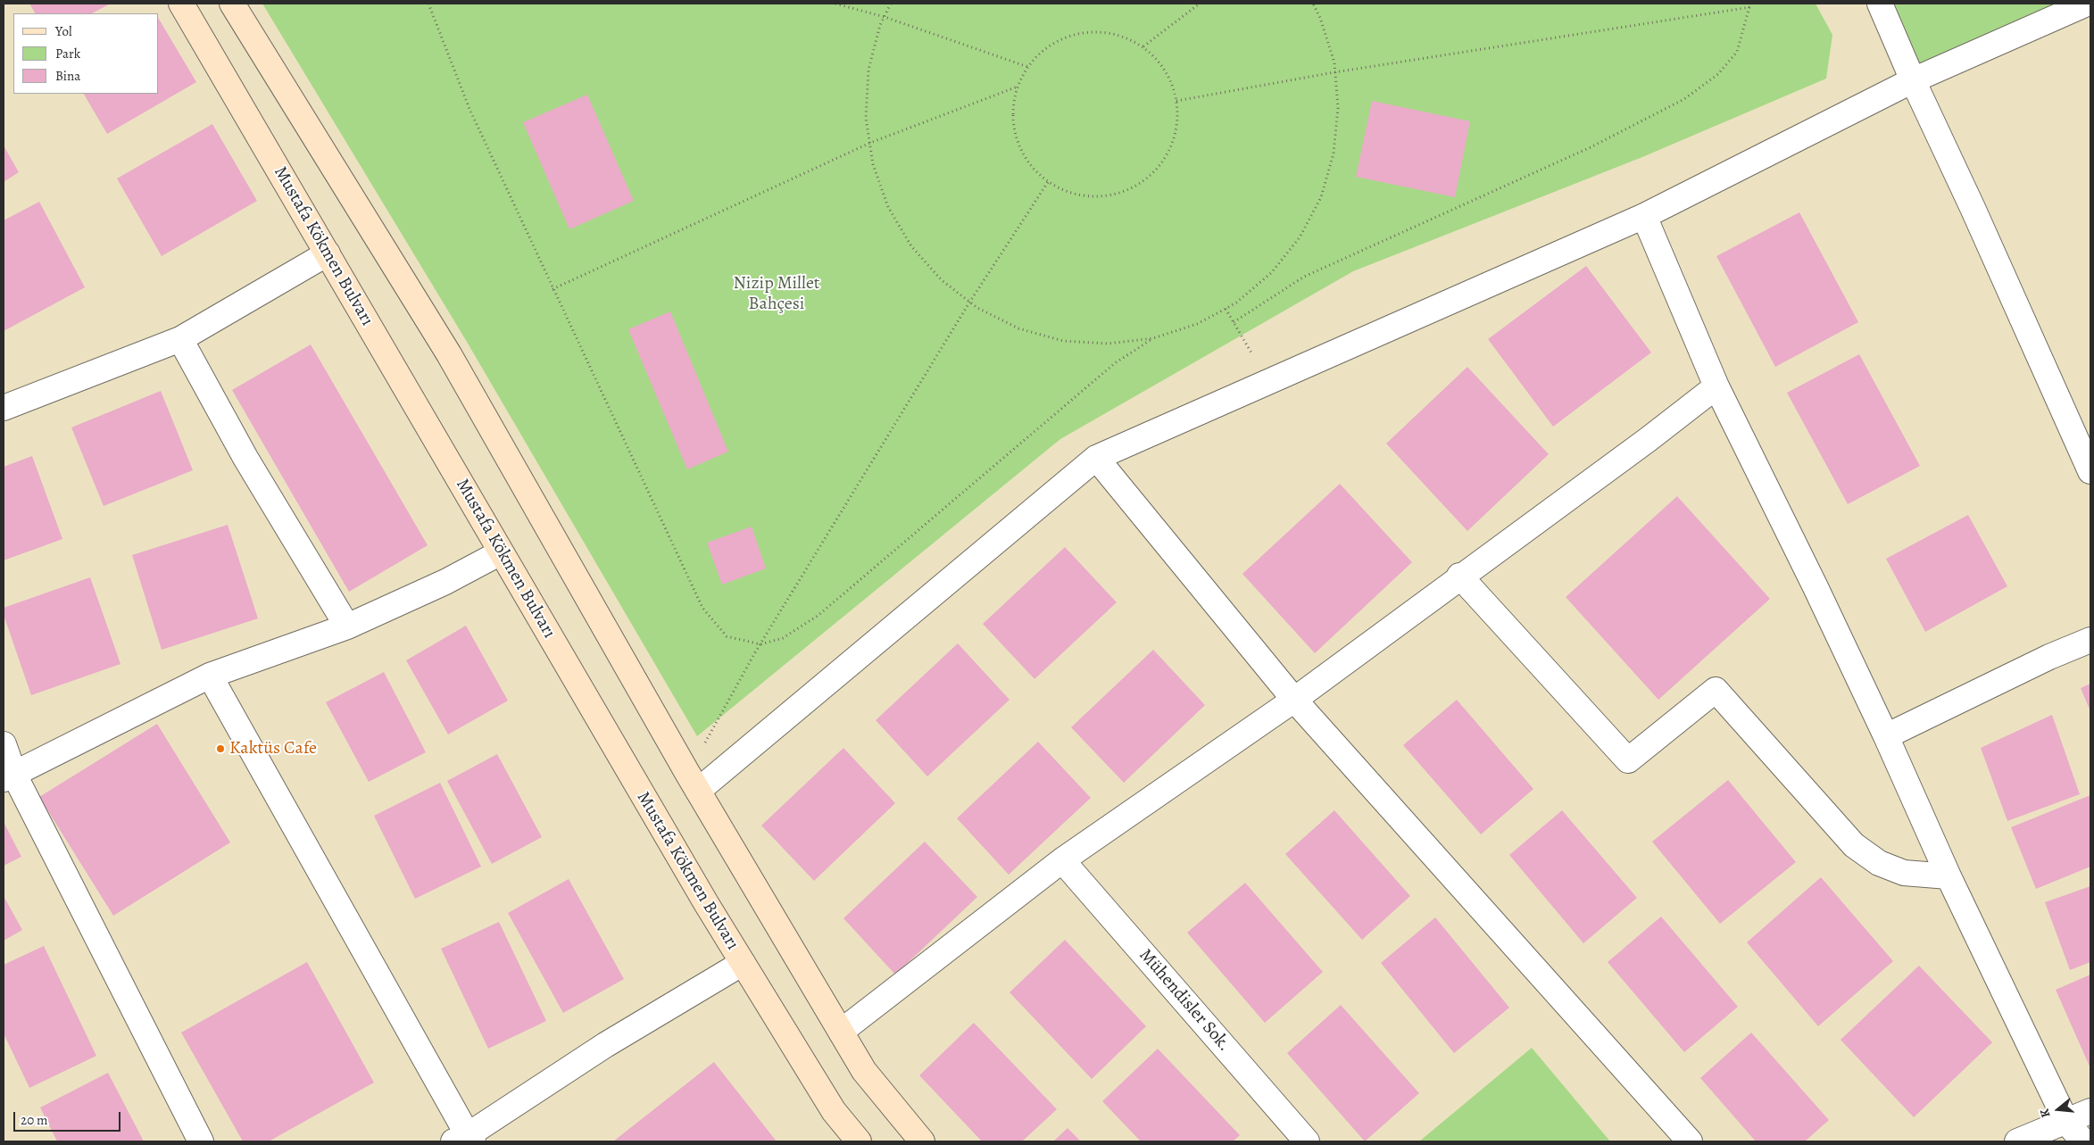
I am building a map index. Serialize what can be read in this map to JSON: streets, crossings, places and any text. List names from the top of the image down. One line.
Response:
{"streets":{"main road":["Mustafa Kökmen Bulvarı"],"street":["Mühendisler Sok."]},"parks":["Nizip Millet Bahçesi"],"places":["Kaktüs Cafe"],"legend":["Yol","Park","Bina"],"scale_bar":"20 m","north":"left"}
